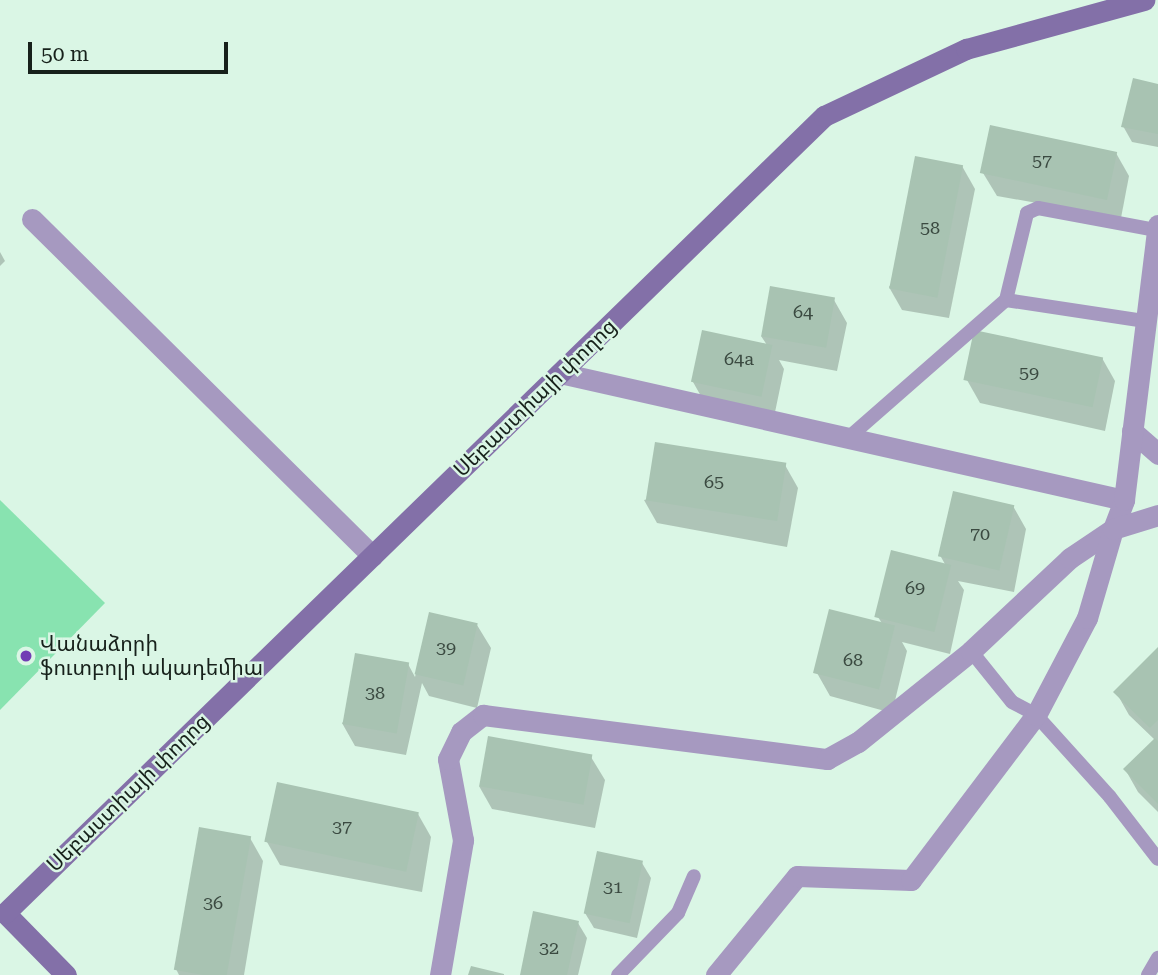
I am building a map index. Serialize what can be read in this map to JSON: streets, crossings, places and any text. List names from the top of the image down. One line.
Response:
{"streets":{"street":["Սեբաստիայի փողոց"]},"places":["Վանաձորի ֆուտբոլի ակադեմիա"],"house_numbers":["57","58","64","64a","59","65","70","69","39","68","38","37","31","36","32"],"scale_bar":"50 m"}
